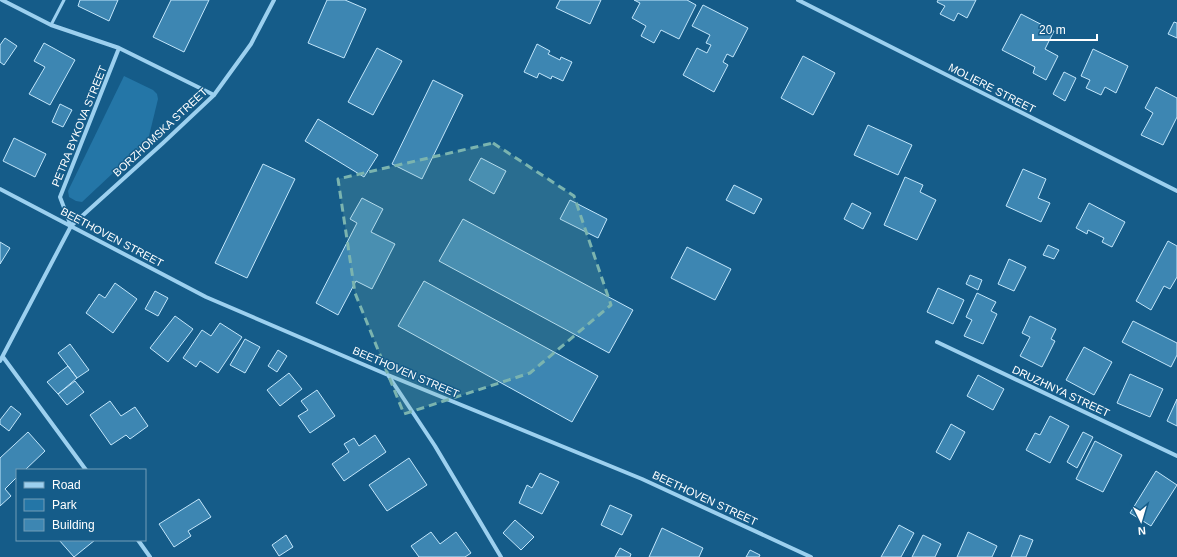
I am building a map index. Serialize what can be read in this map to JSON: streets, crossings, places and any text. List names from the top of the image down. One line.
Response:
{"streets":{"street":["MOLIERE STREET","PETRA BYKOVA STREET","BORZHOMSKA STREET","BEETHOVEN STREET","DRUZHNYA STREET"]},"crossings":[["PETRA BYKOVA STREET","BORZHOMSKA STREET"],["PETRA BYKOVA STREET","BEETHOVEN STREET"],["BORZHOMSKA STREET","BEETHOVEN STREET"]],"legend":["Road","Park","Building"],"scale_bar":"20 m","north":"bottom"}
